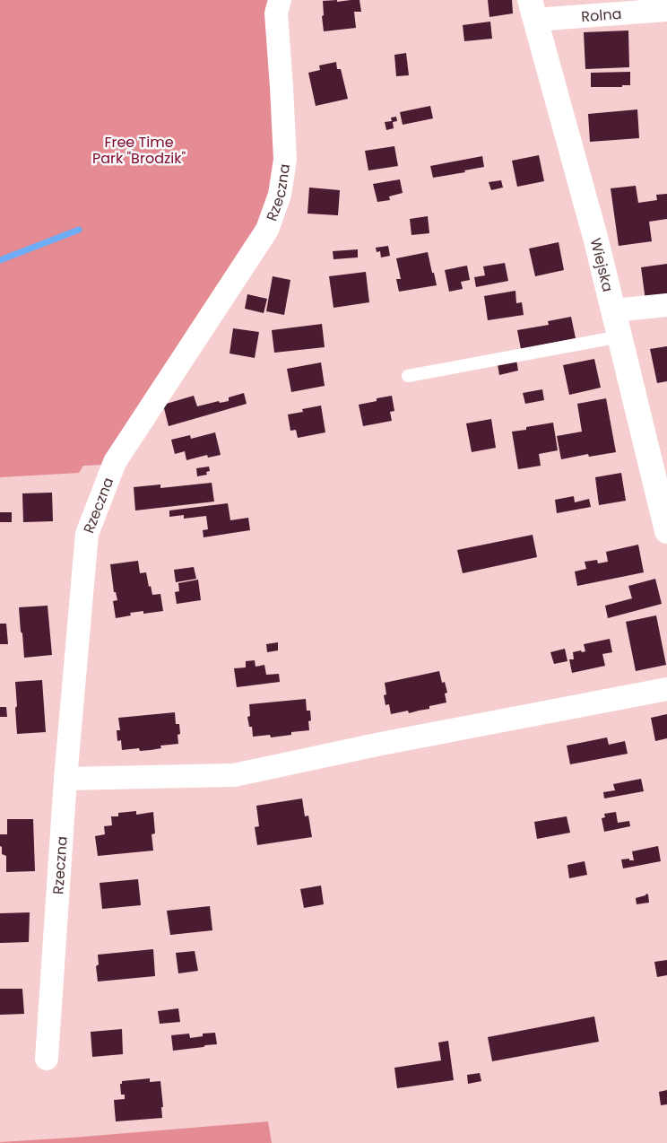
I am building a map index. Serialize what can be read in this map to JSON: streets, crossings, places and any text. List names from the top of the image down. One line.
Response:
{"streets":{"street":["Rolna","Rzeczna","Wiejska"]},"crossings":[["Rolna","Wiejska"]],"parks":["Free Time Park \"Brodzik\""]}
